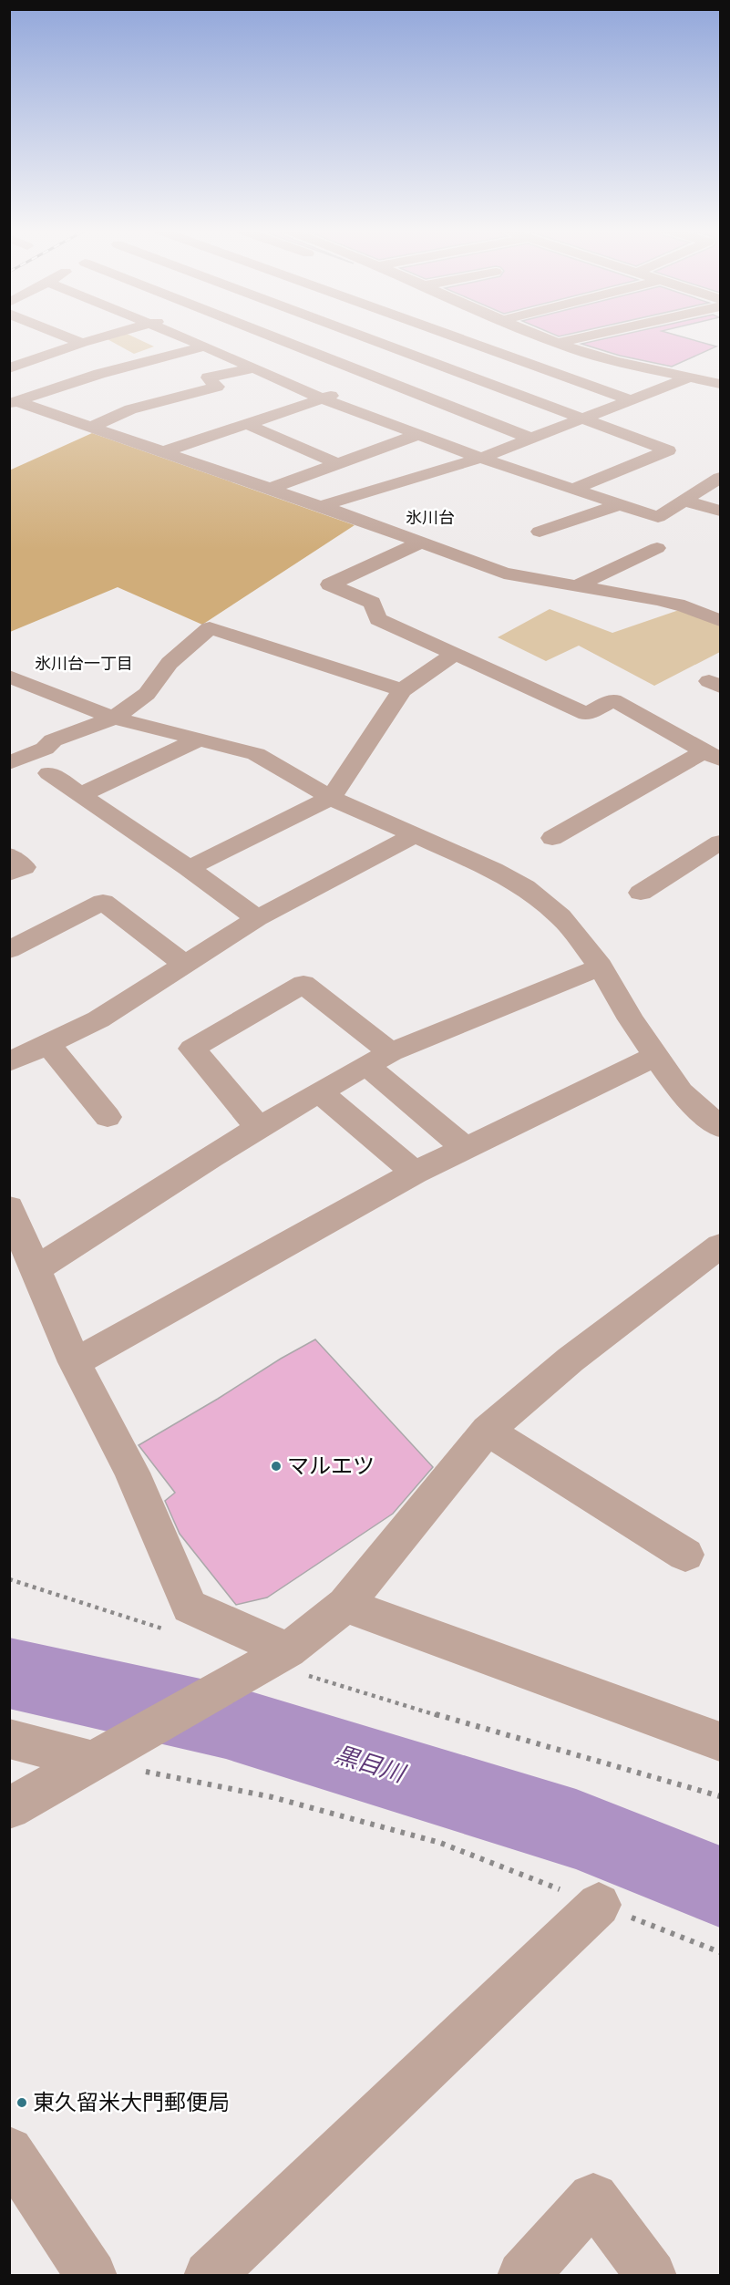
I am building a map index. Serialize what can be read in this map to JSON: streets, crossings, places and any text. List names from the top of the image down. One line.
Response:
{"districts":["氷川台","氷川台一丁目"],"water":["黒目川"],"places":["マルエツ","東久留米大門郵便局"]}
